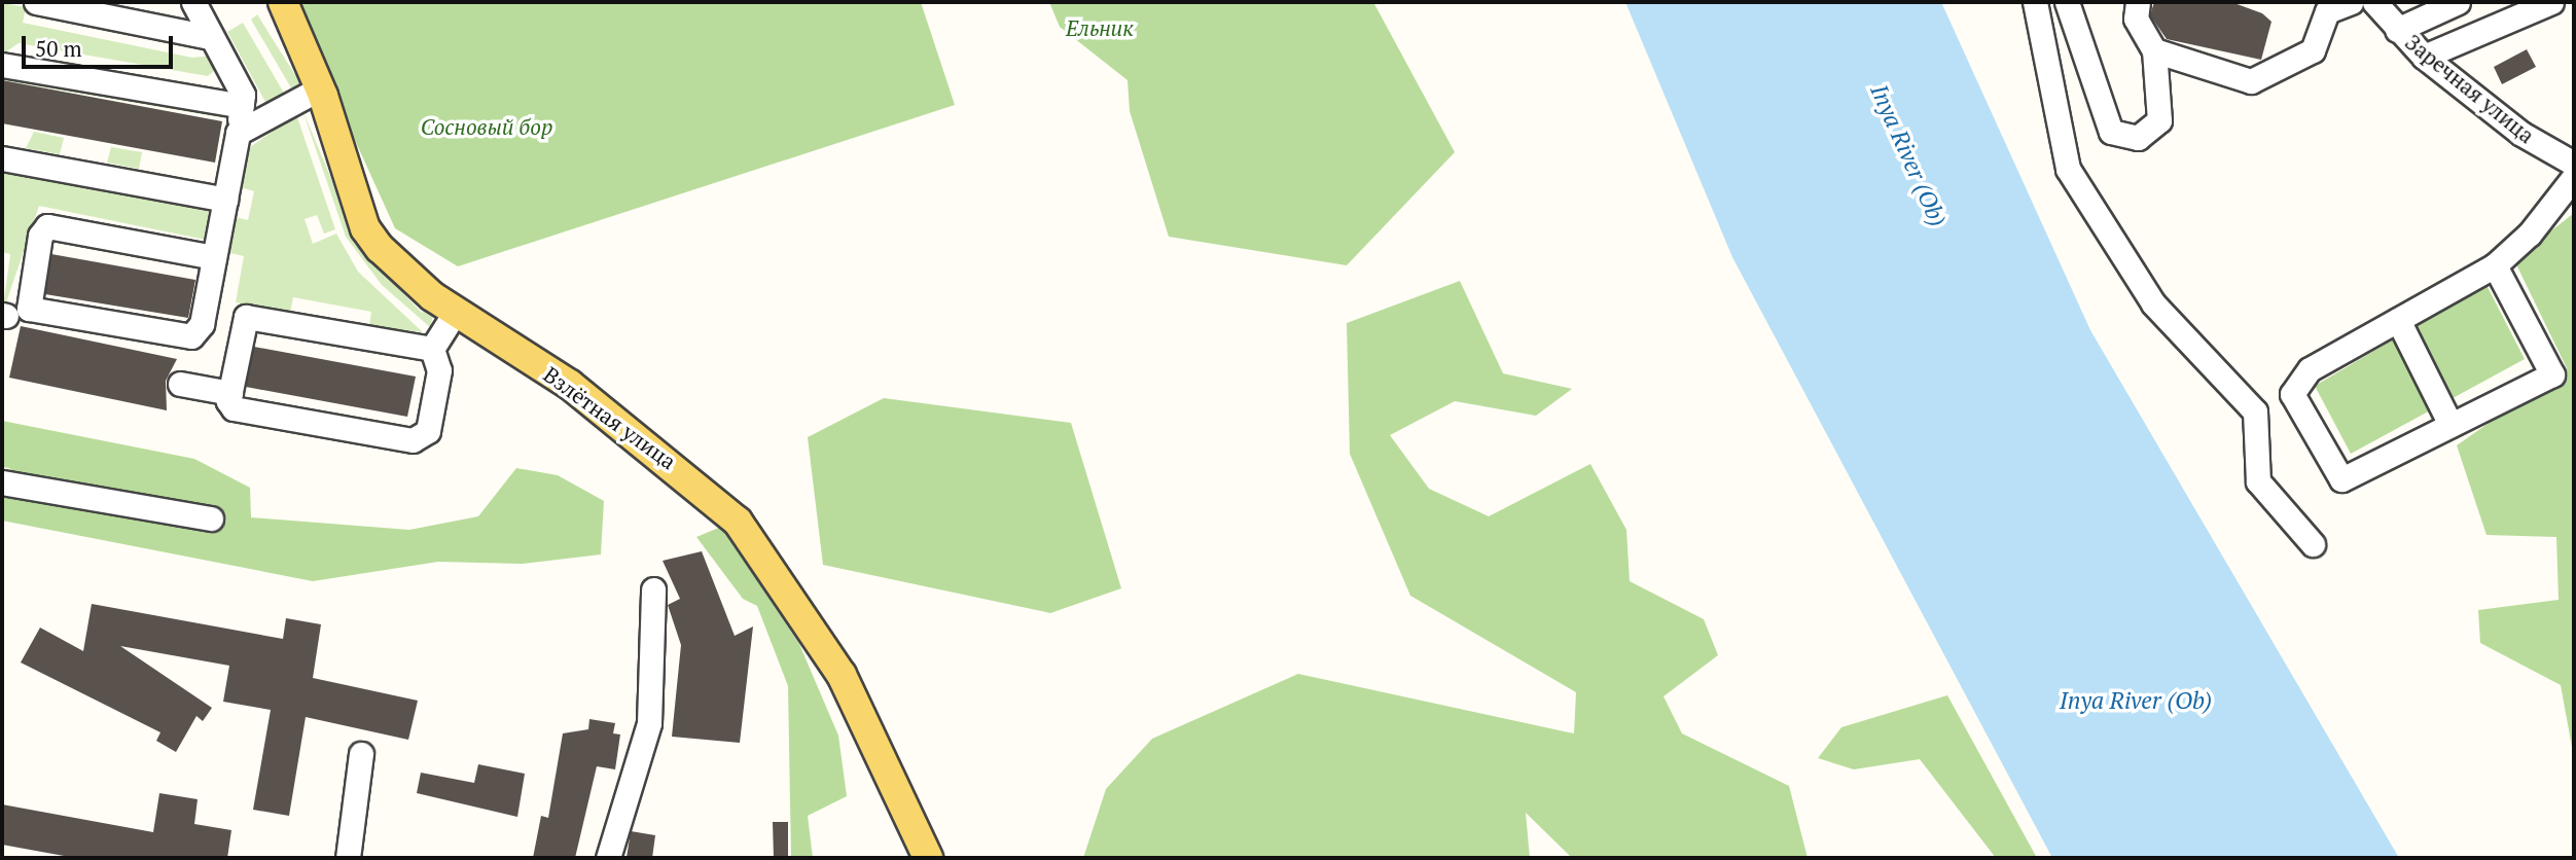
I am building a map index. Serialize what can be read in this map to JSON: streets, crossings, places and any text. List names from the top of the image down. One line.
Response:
{"streets":{"main road":["Взлётная улица"],"street":["Заречная улица"]},"water":["Inya River (Ob)"],"parks":["Ельник","Сосновый бор"],"scale_bar":"50 m"}
